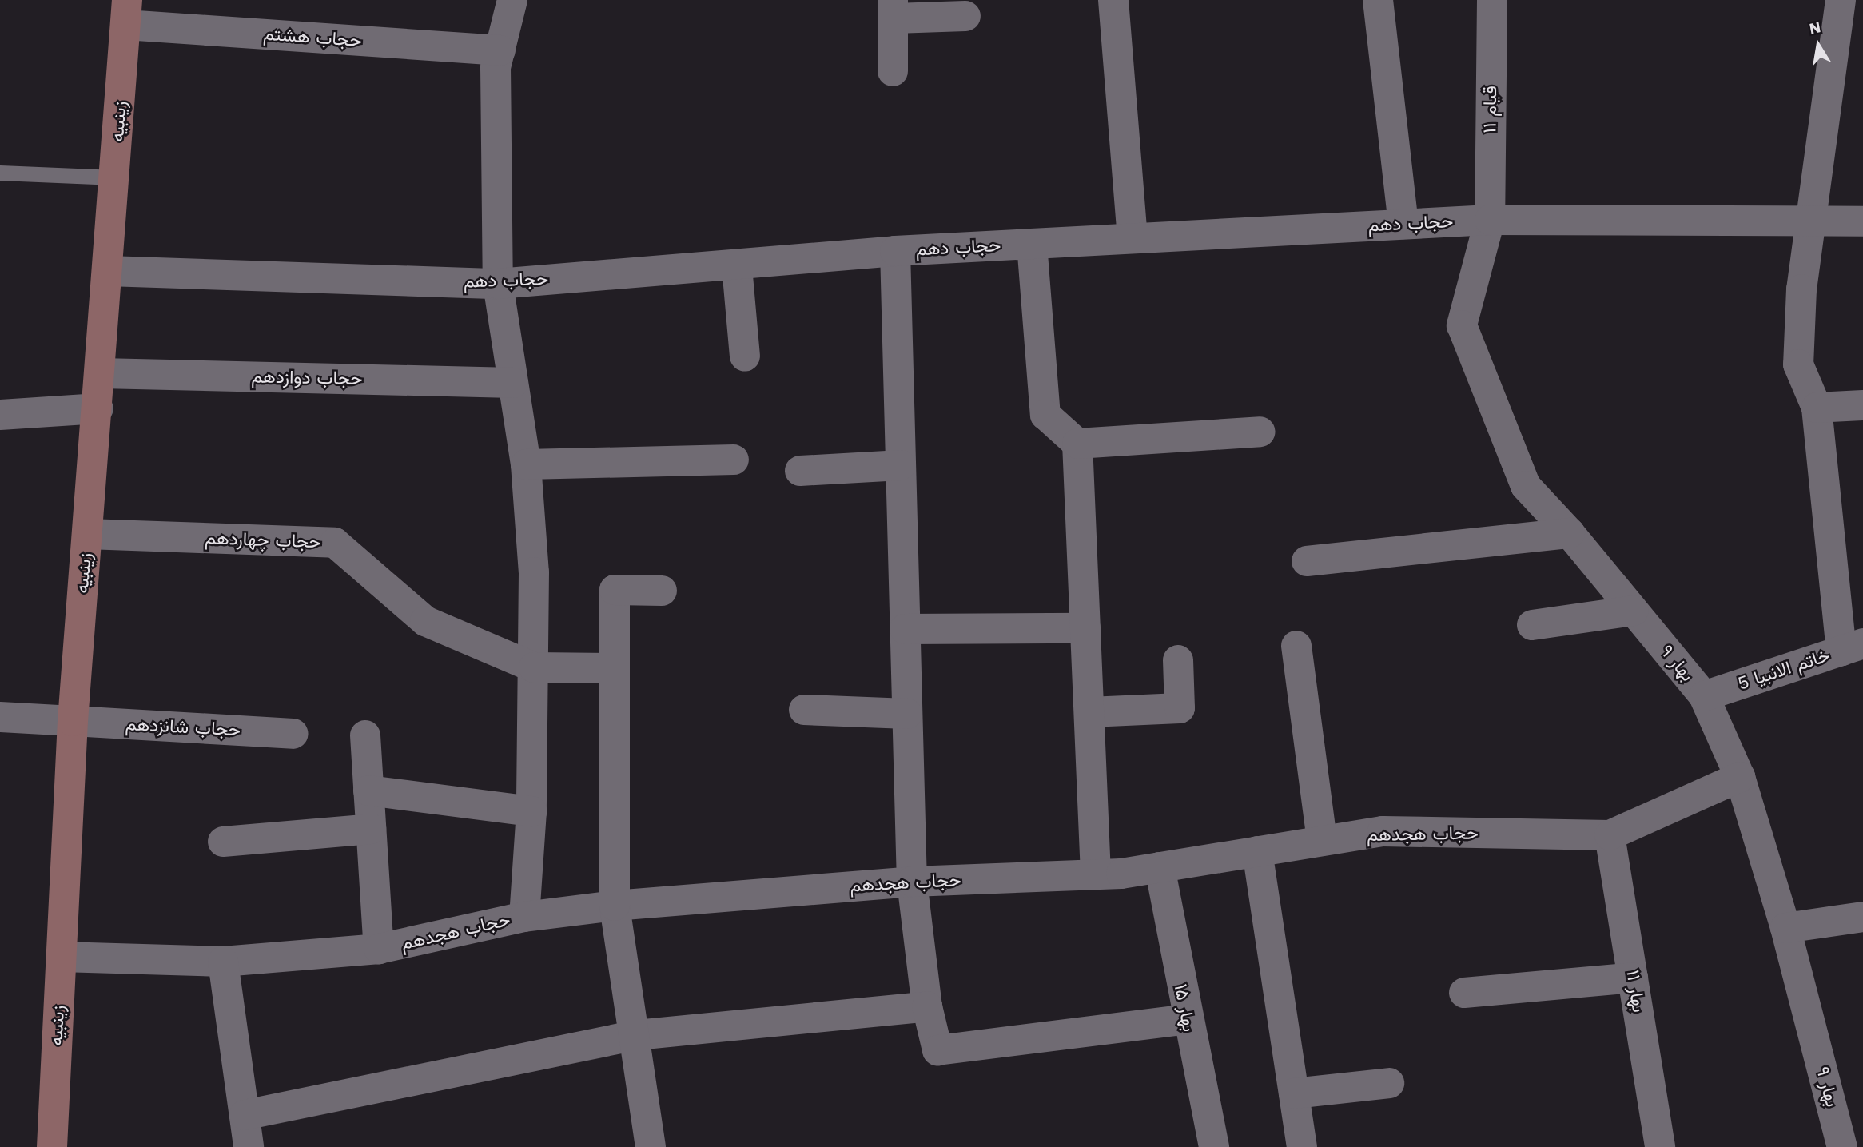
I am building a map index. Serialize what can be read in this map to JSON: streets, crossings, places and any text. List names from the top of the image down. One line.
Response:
{"streets":{"main road":["زینبیه"],"street":["حجاب هشتم","قیام ۱۱","حجاب دهم","حجاب دوازدهم","حجاب چهاردهم","بهار ۹","خاتم الانبیا 5","حجاب شانزدهم","حجاب هجدهم","بهار ۱۱","بهار ۱۵"]},"crossings":[["حجاب هشتم","زینبیه"],["قیام ۱۱","حجاب دهم"],["قیام ۱۱","بهار ۹"],["زینبیه","حجاب دهم"],["زینبیه","حجاب دوازدهم"],["زینبیه","حجاب چهاردهم"],["زینبیه","حجاب شانزدهم"],["زینبیه","حجاب هجدهم"],["حجاب دهم","بهار ۹"],["بهار ۹","خاتم الانبیا 5"],["بهار ۹","حجاب هجدهم"],["حجاب هجدهم","بهار ۱۱"],["حجاب هجدهم","بهار ۱۵"]],"north":"top"}
